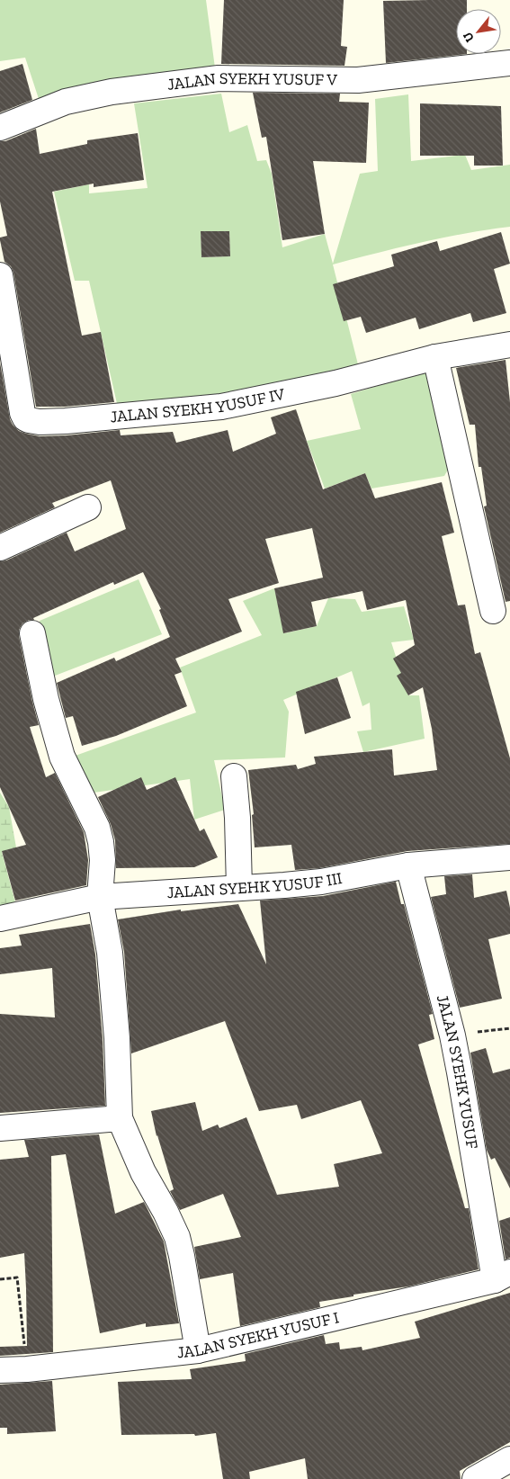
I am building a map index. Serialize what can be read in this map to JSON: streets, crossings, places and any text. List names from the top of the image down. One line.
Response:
{"streets":{"street":["JALAN SYEKH YUSUF V","JALAN SYEKH YUSUF IV","JALAN SYEHK YUSUF III","JALAN SYEHK YUSUF","JALAN SYEKH YUSUF I"]},"crossings":[["JALAN SYEHK YUSUF III","JALAN SYEHK YUSUF"],["JALAN SYEHK YUSUF","JALAN SYEKH YUSUF I"]],"north":"bottom left"}
